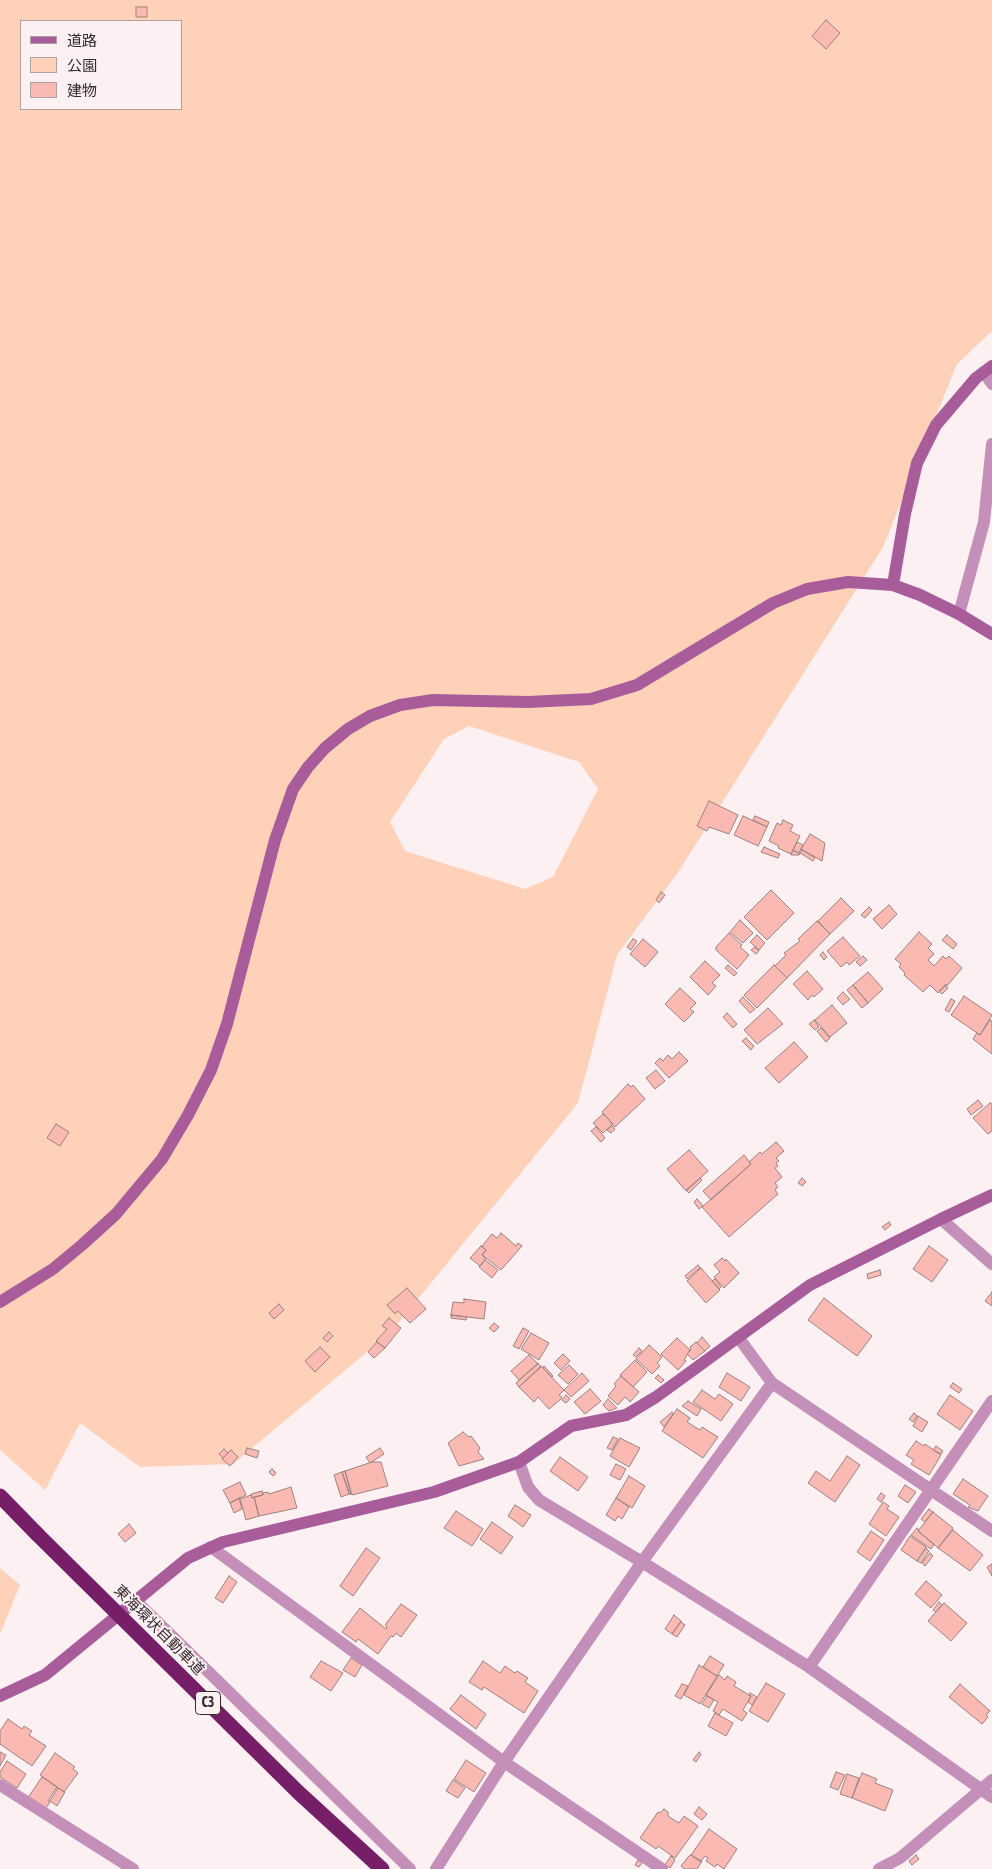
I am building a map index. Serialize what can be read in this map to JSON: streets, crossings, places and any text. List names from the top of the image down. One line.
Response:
{"streets":{"highway":["東海環状自動車道","C3"]},"legend":["道路","公園","建物"]}
